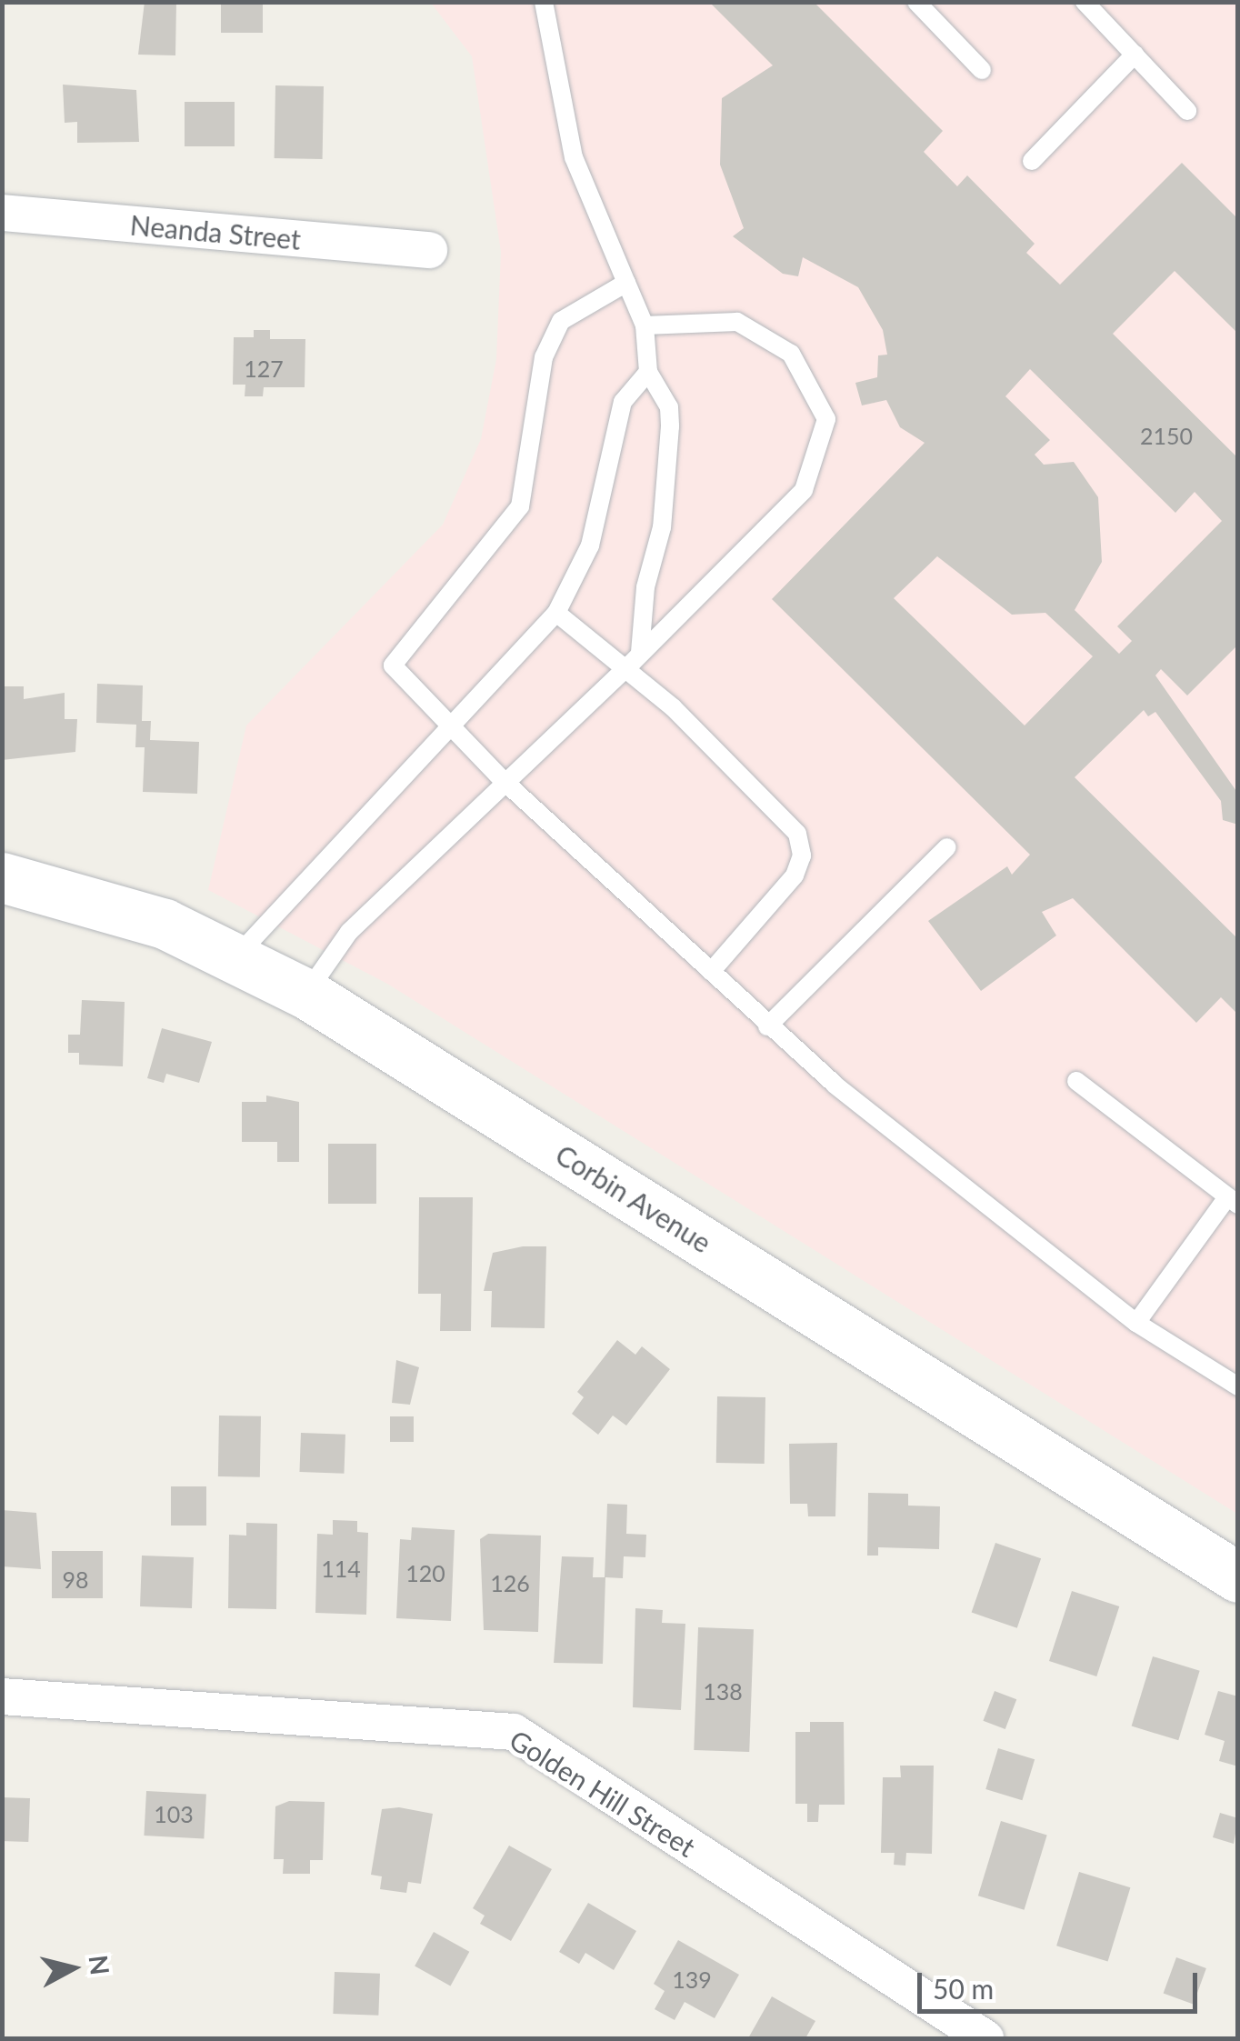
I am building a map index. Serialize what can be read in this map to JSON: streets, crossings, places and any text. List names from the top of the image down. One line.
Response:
{"streets":{"main road":["Corbin Avenue"],"street":["Neanda Street","Golden Hill Street"]},"house_numbers":["127","2150","114","120","98","126","138","103","139"],"scale_bar":"50 m","north":"right"}
